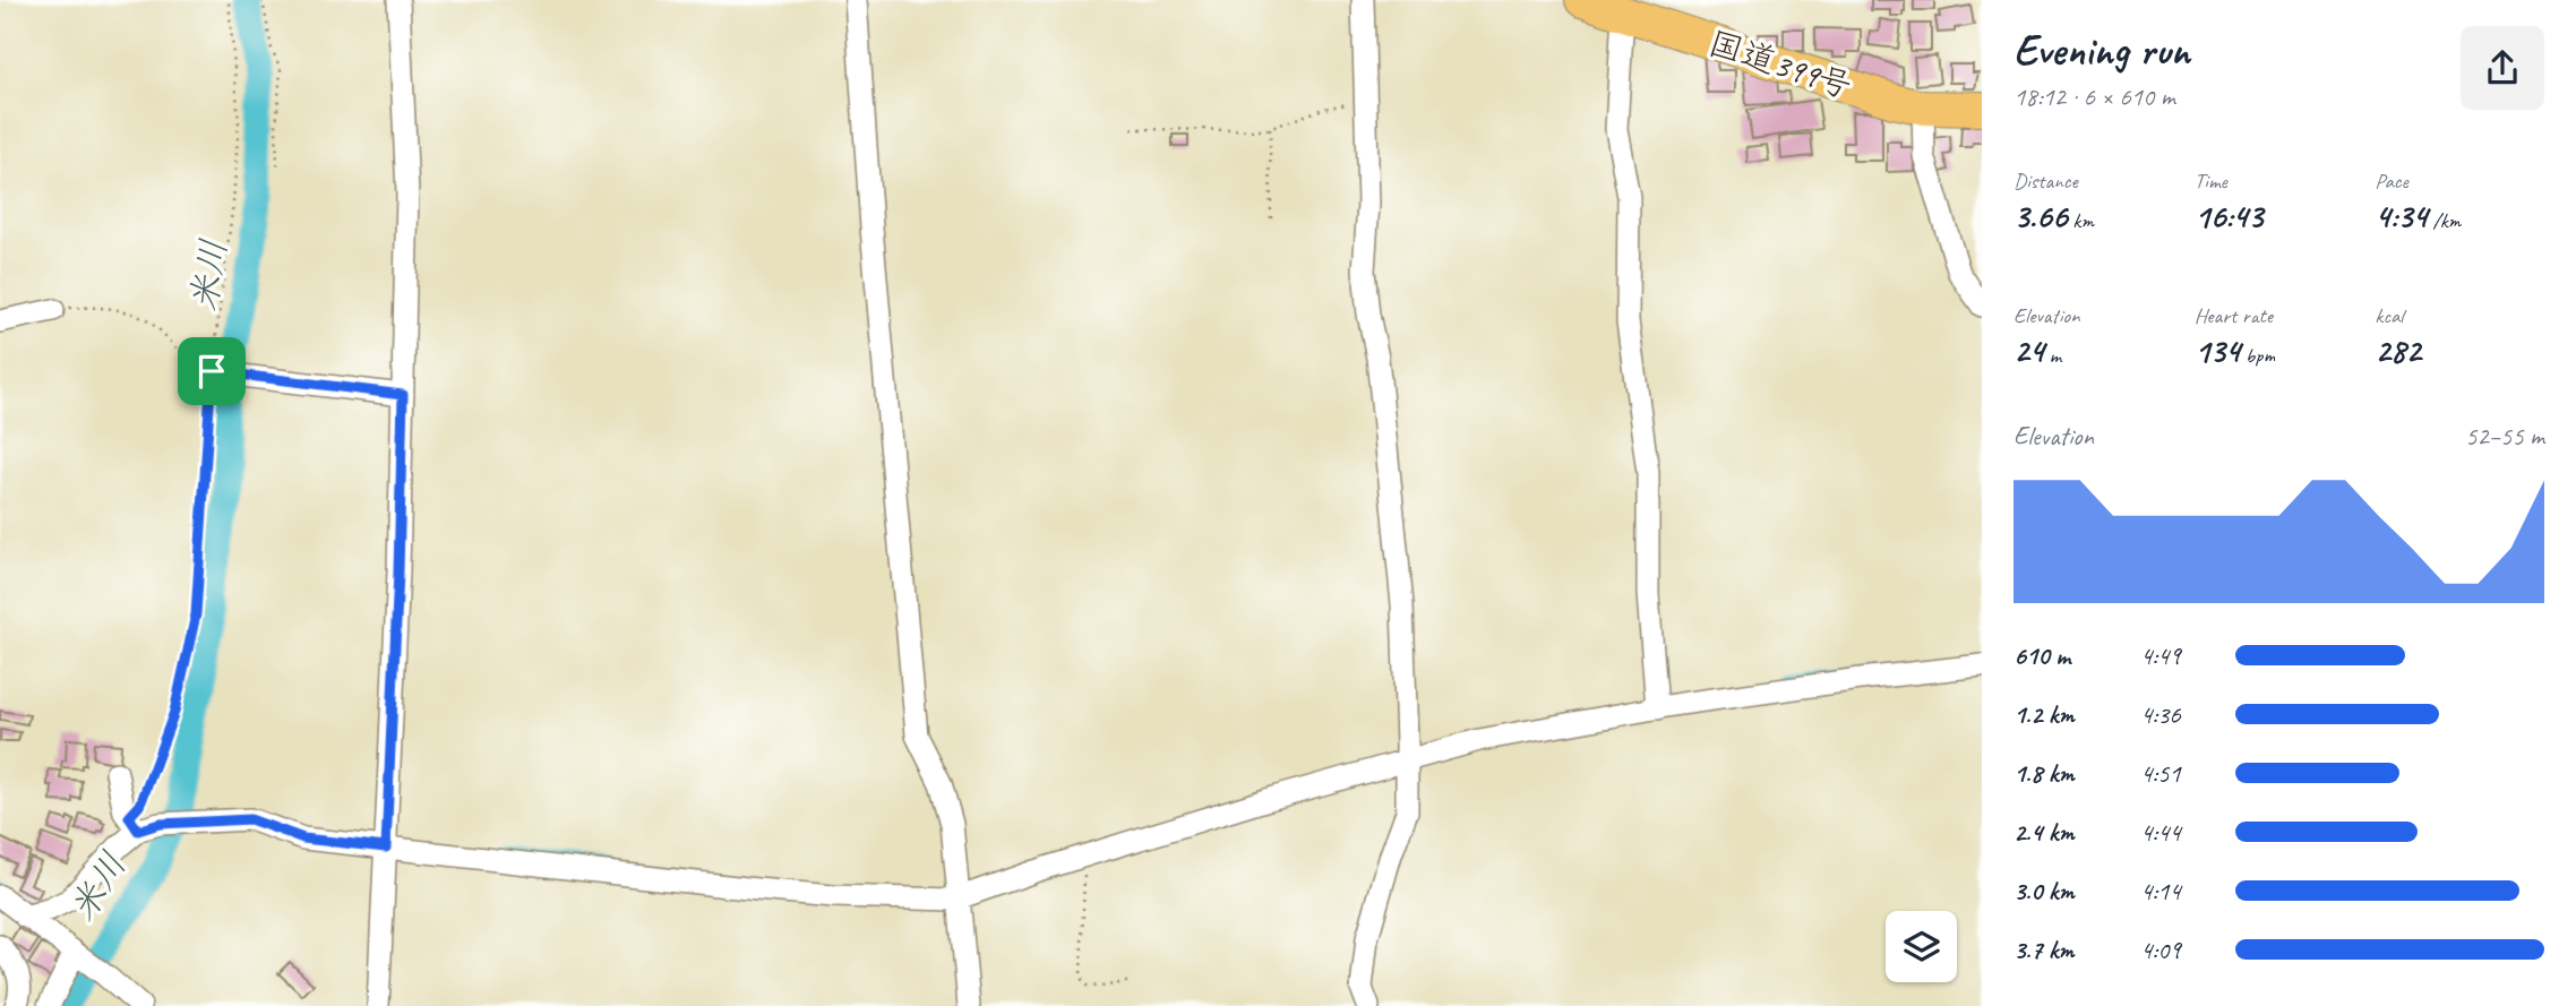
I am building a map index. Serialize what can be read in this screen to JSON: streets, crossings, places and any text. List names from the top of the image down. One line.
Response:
{"streets":{"highway":["国道399号"]},"water":["米川"],"page":{"heading":["Evening run","18:12 · 6 × 610 m"],"stats":[["Distance","3.66 km"],["Time","16:43"],["Pace","4:34 /km"],["Elevation","24 m"],["Heart rate","134 bpm"],["kcal","282"]],"chart":["Elevation","52–55 m"],"list":[{"name":"610 m","note":"4:49"},{"name":"1.2 km","note":"4:36"},{"name":"1.8 km","note":"4:51"},{"name":"2.4 km","note":"4:44"},{"name":"3.0 km","note":"4:14"},{"name":"3.7 km","note":"4:09"}]}}
